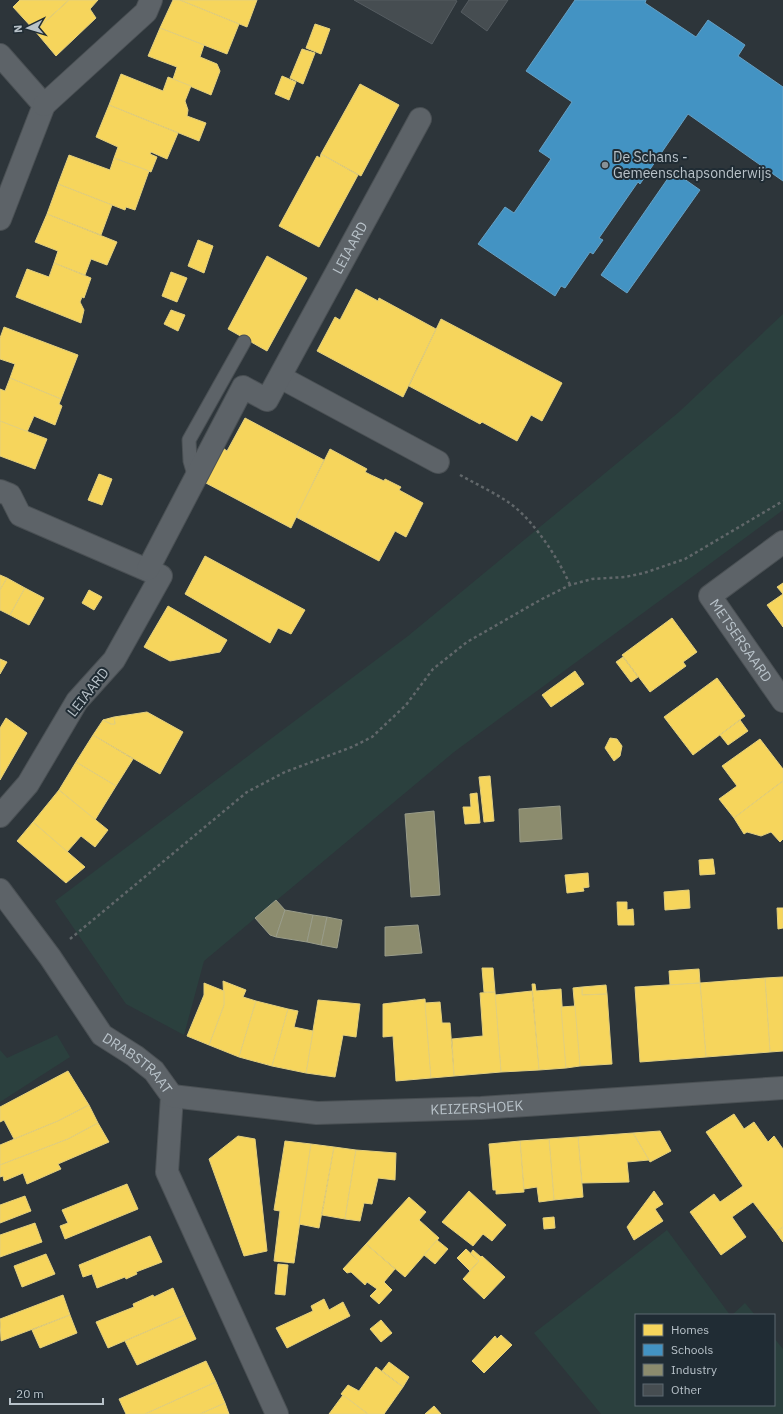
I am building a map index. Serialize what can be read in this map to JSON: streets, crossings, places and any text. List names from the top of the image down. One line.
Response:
{"streets":{"street":["LEIAARD","METSERSAARD","DRABSTRAAT","KEIZERSHOEK"]},"crossings":[["DRABSTRAAT","KEIZERSHOEK"]],"places":["De Schans - Gemeenschapsonderwijs"],"legend":["Homes","Schools","Industry","Other"],"scale_bar":"20 m","north":"left"}
